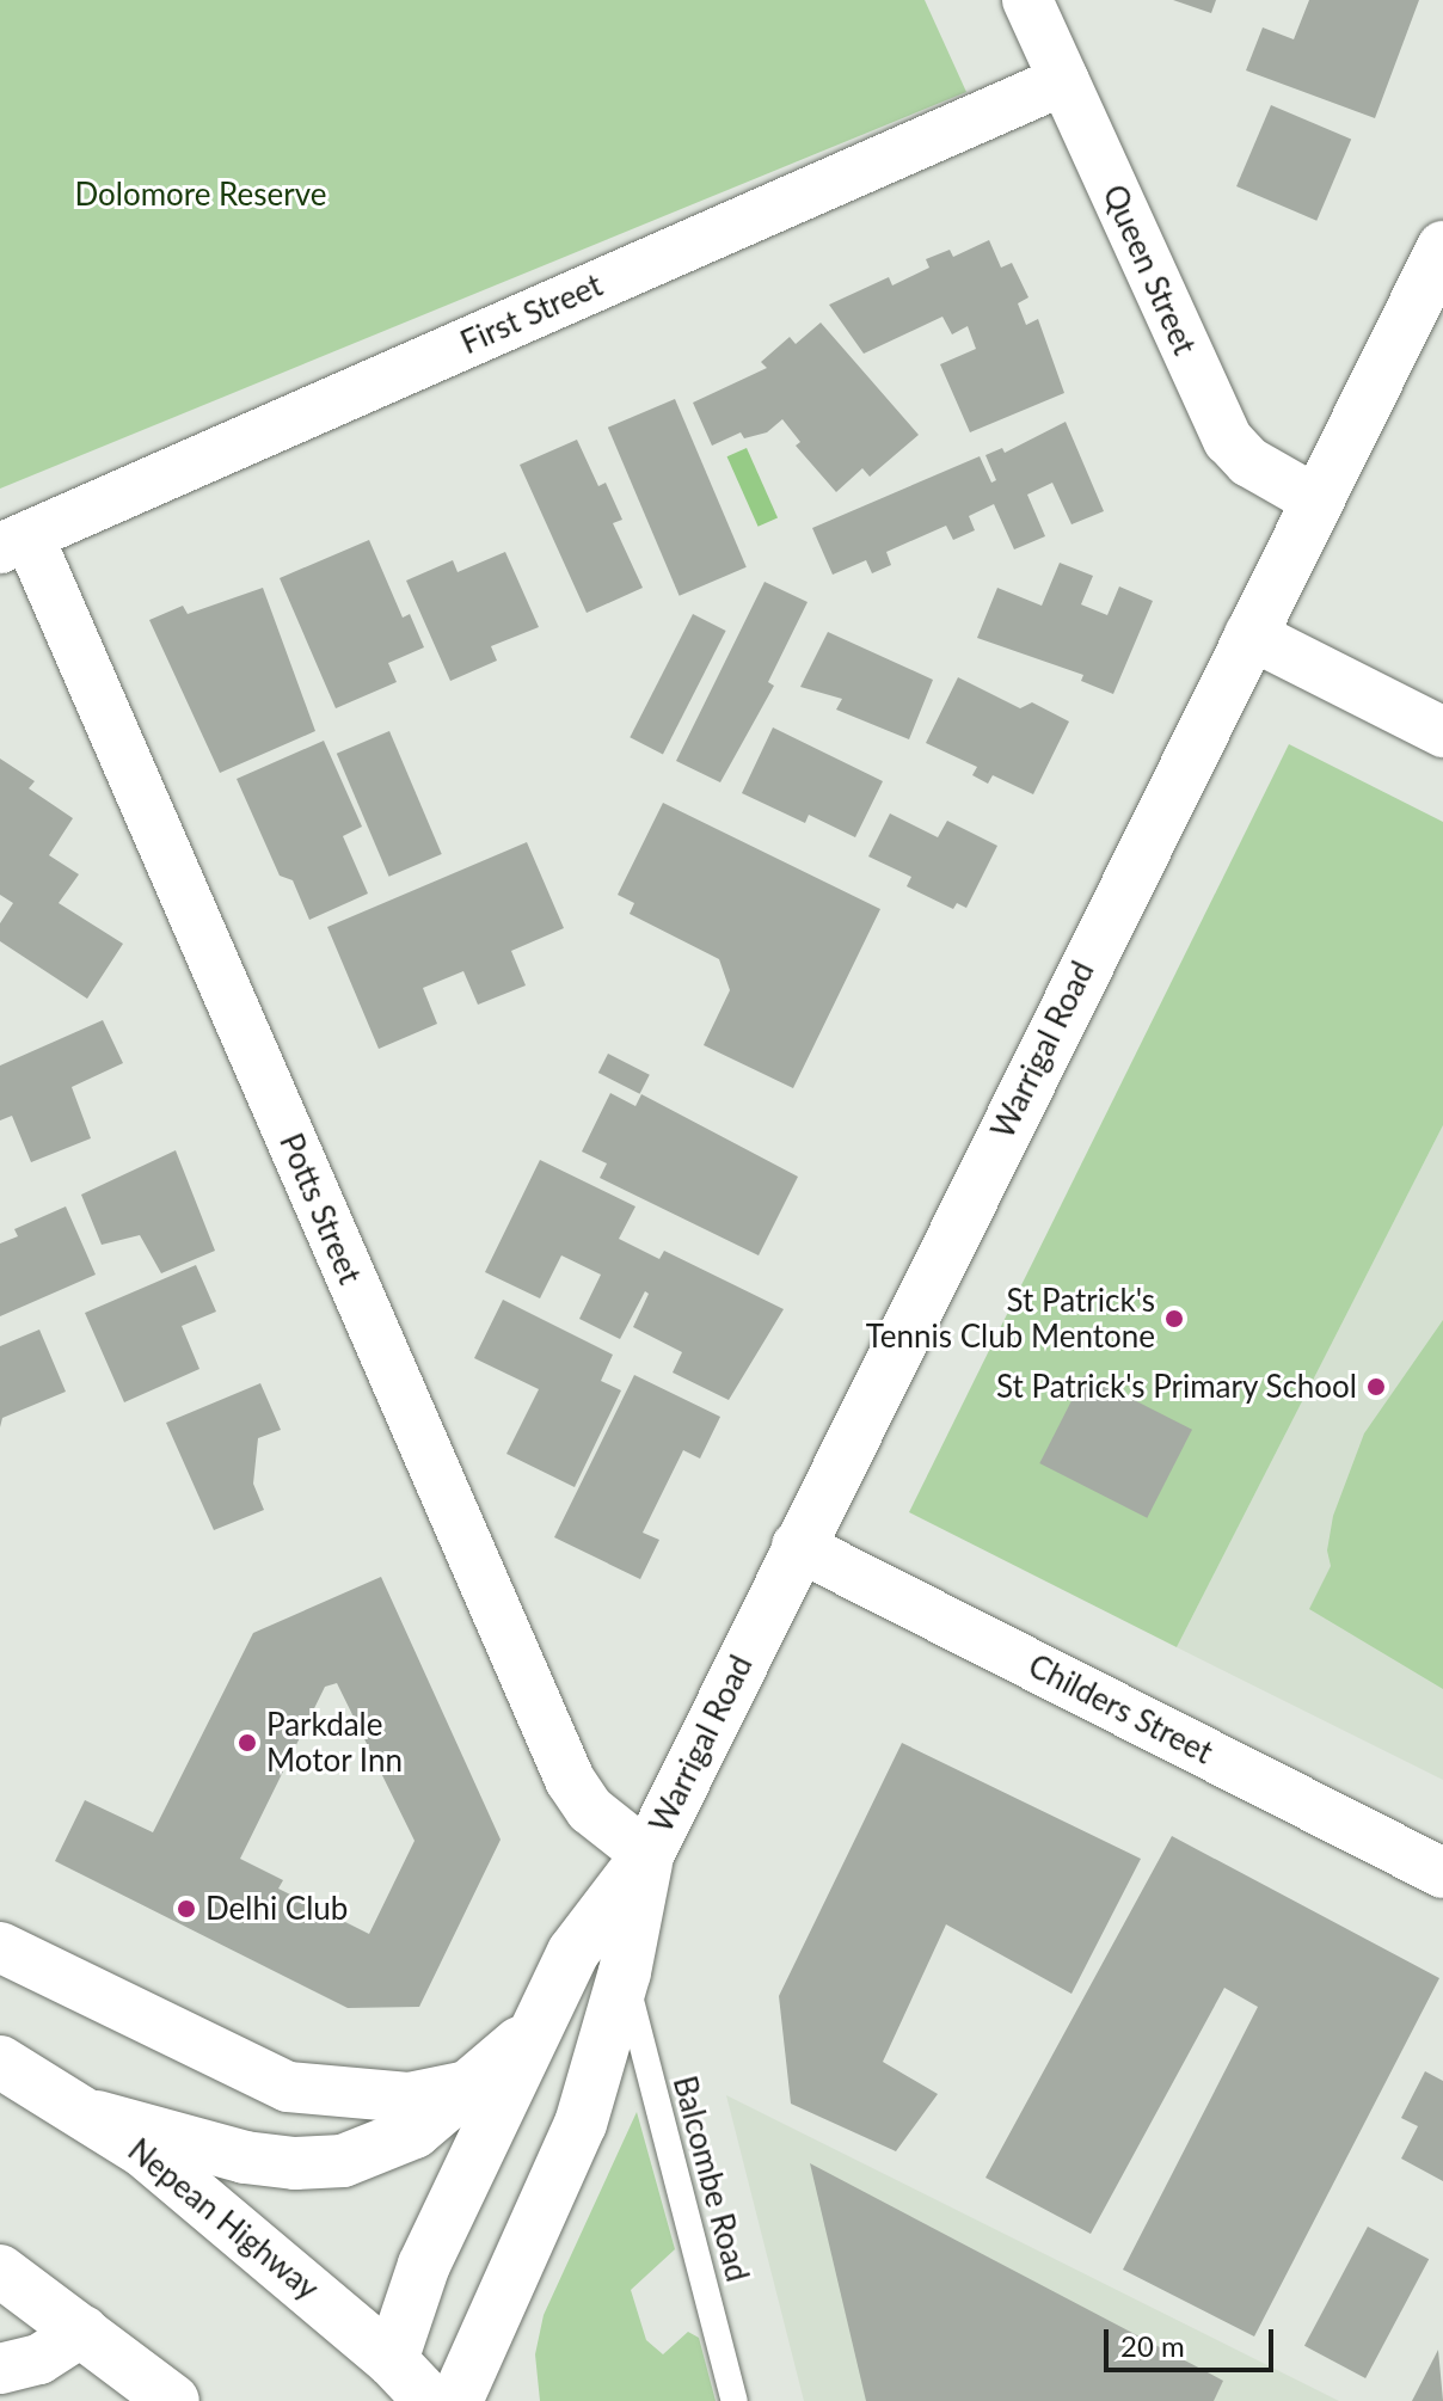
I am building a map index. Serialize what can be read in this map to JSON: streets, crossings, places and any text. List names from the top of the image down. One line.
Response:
{"streets":{"main road":["Warrigal Road","Nepean Highway"],"street":["Queen Street","First Street","Potts Street","Childers Street"],"lane":["Balcombe Road"]},"crossings":[["Queen Street","First Street"],["Queen Street","Warrigal Road"],["First Street","Potts Street"],["Warrigal Road","Potts Street"],["Warrigal Road","Childers Street"],["Warrigal Road","Balcombe Road"],["Warrigal Road","Nepean Highway"]],"parks":["Dolomore Reserve"],"places":["St Patrick's Tennis Club Mentone","St Patrick's Primary School","Parkdale Motor Inn","Delhi Club"],"scale_bar":"20 m"}
